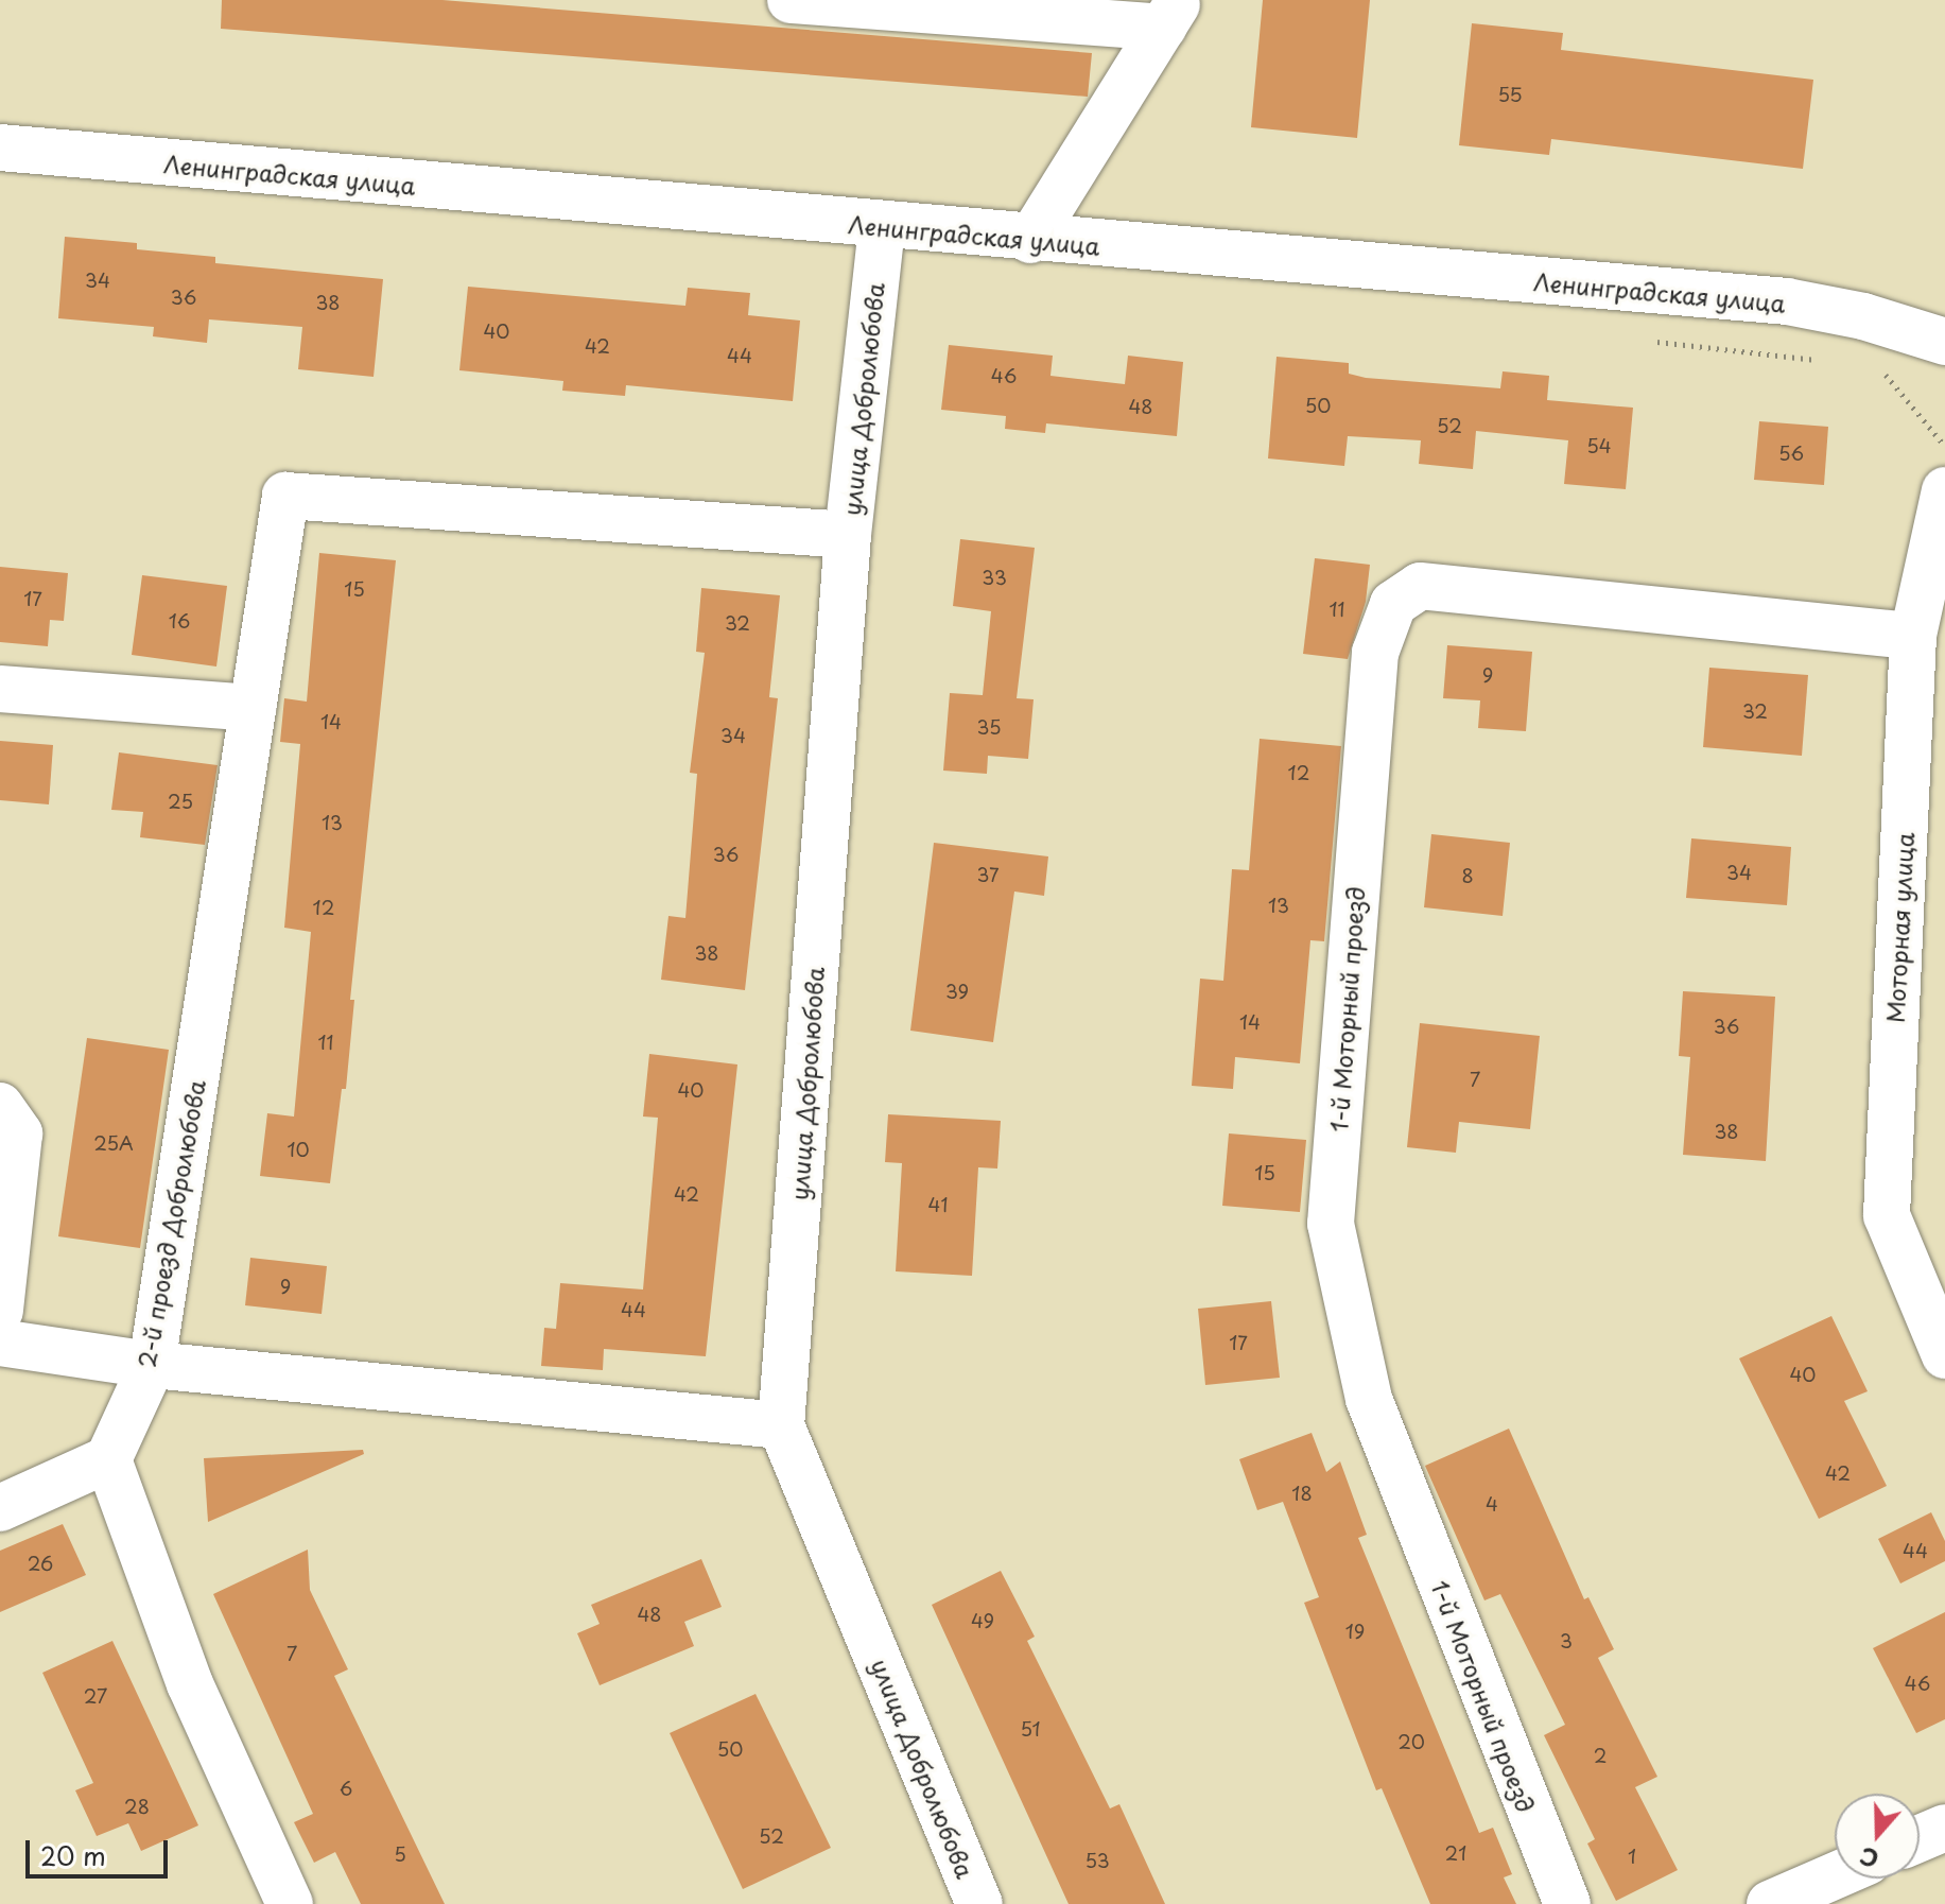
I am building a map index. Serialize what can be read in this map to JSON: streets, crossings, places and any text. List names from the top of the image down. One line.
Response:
{"streets":{"street":["Ленинградская улица","улица Добролюбова","Моторная улица","1-й Моторный проезд","2-й проезд Добролюбова"]},"crossings":[["Ленинградская улица","улица Добролюбова"],["улица Добролюбова","2-й проезд Добролюбова"],["Моторная улица","1-й Моторный проезд"]],"house_numbers":["55","34","36","38","40","42","44","46","50","48","52","54","56","33","15","17","11","16","32","9","32","14","35","34","12","25","13","36","34","37","8","13","12","38","39","14","36","11","7","40","38","25А","10","15","42","41","9","44","17","40","42","18","4","44","26","48","49","19","3","7","46","27","51","20","50","2","6","28","52","21","5","1","53"],"scale_bar":"20 m","north":"bottom"}
